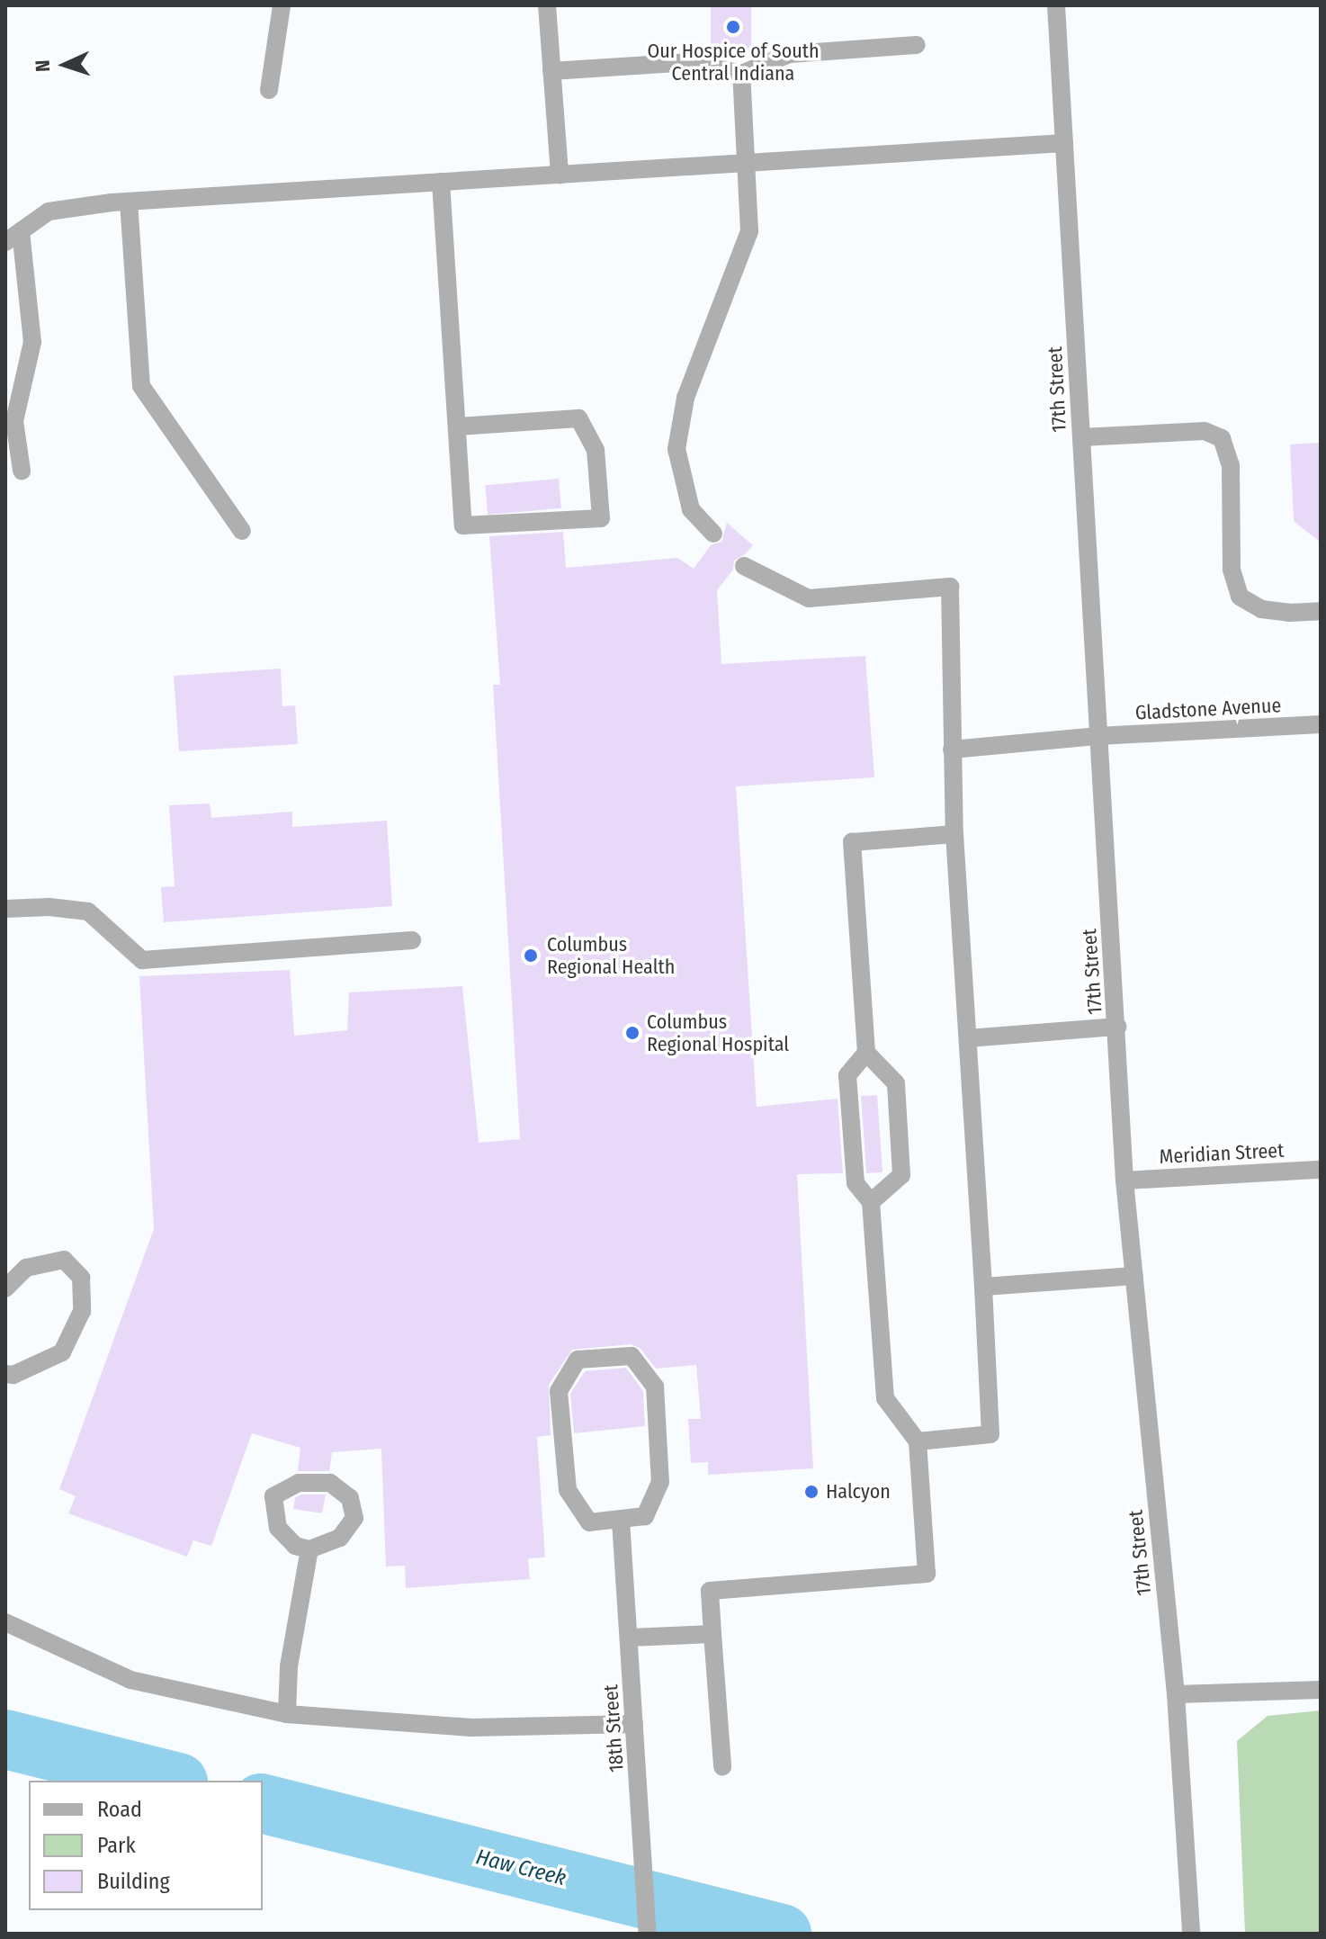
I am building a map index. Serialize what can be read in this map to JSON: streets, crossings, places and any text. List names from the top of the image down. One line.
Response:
{"streets":{"street":["17th Street","Gladstone Avenue","Meridian Street","18th Street"]},"crossings":[["17th Street","Gladstone Avenue"],["17th Street","Meridian Street"]],"water":["Haw Creek"],"places":["Our Hospice of South Central Indiana","Columbus Regional Health","Columbus Regional Hospital","Halcyon"],"legend":["Road","Park","Building"],"north":"left"}
